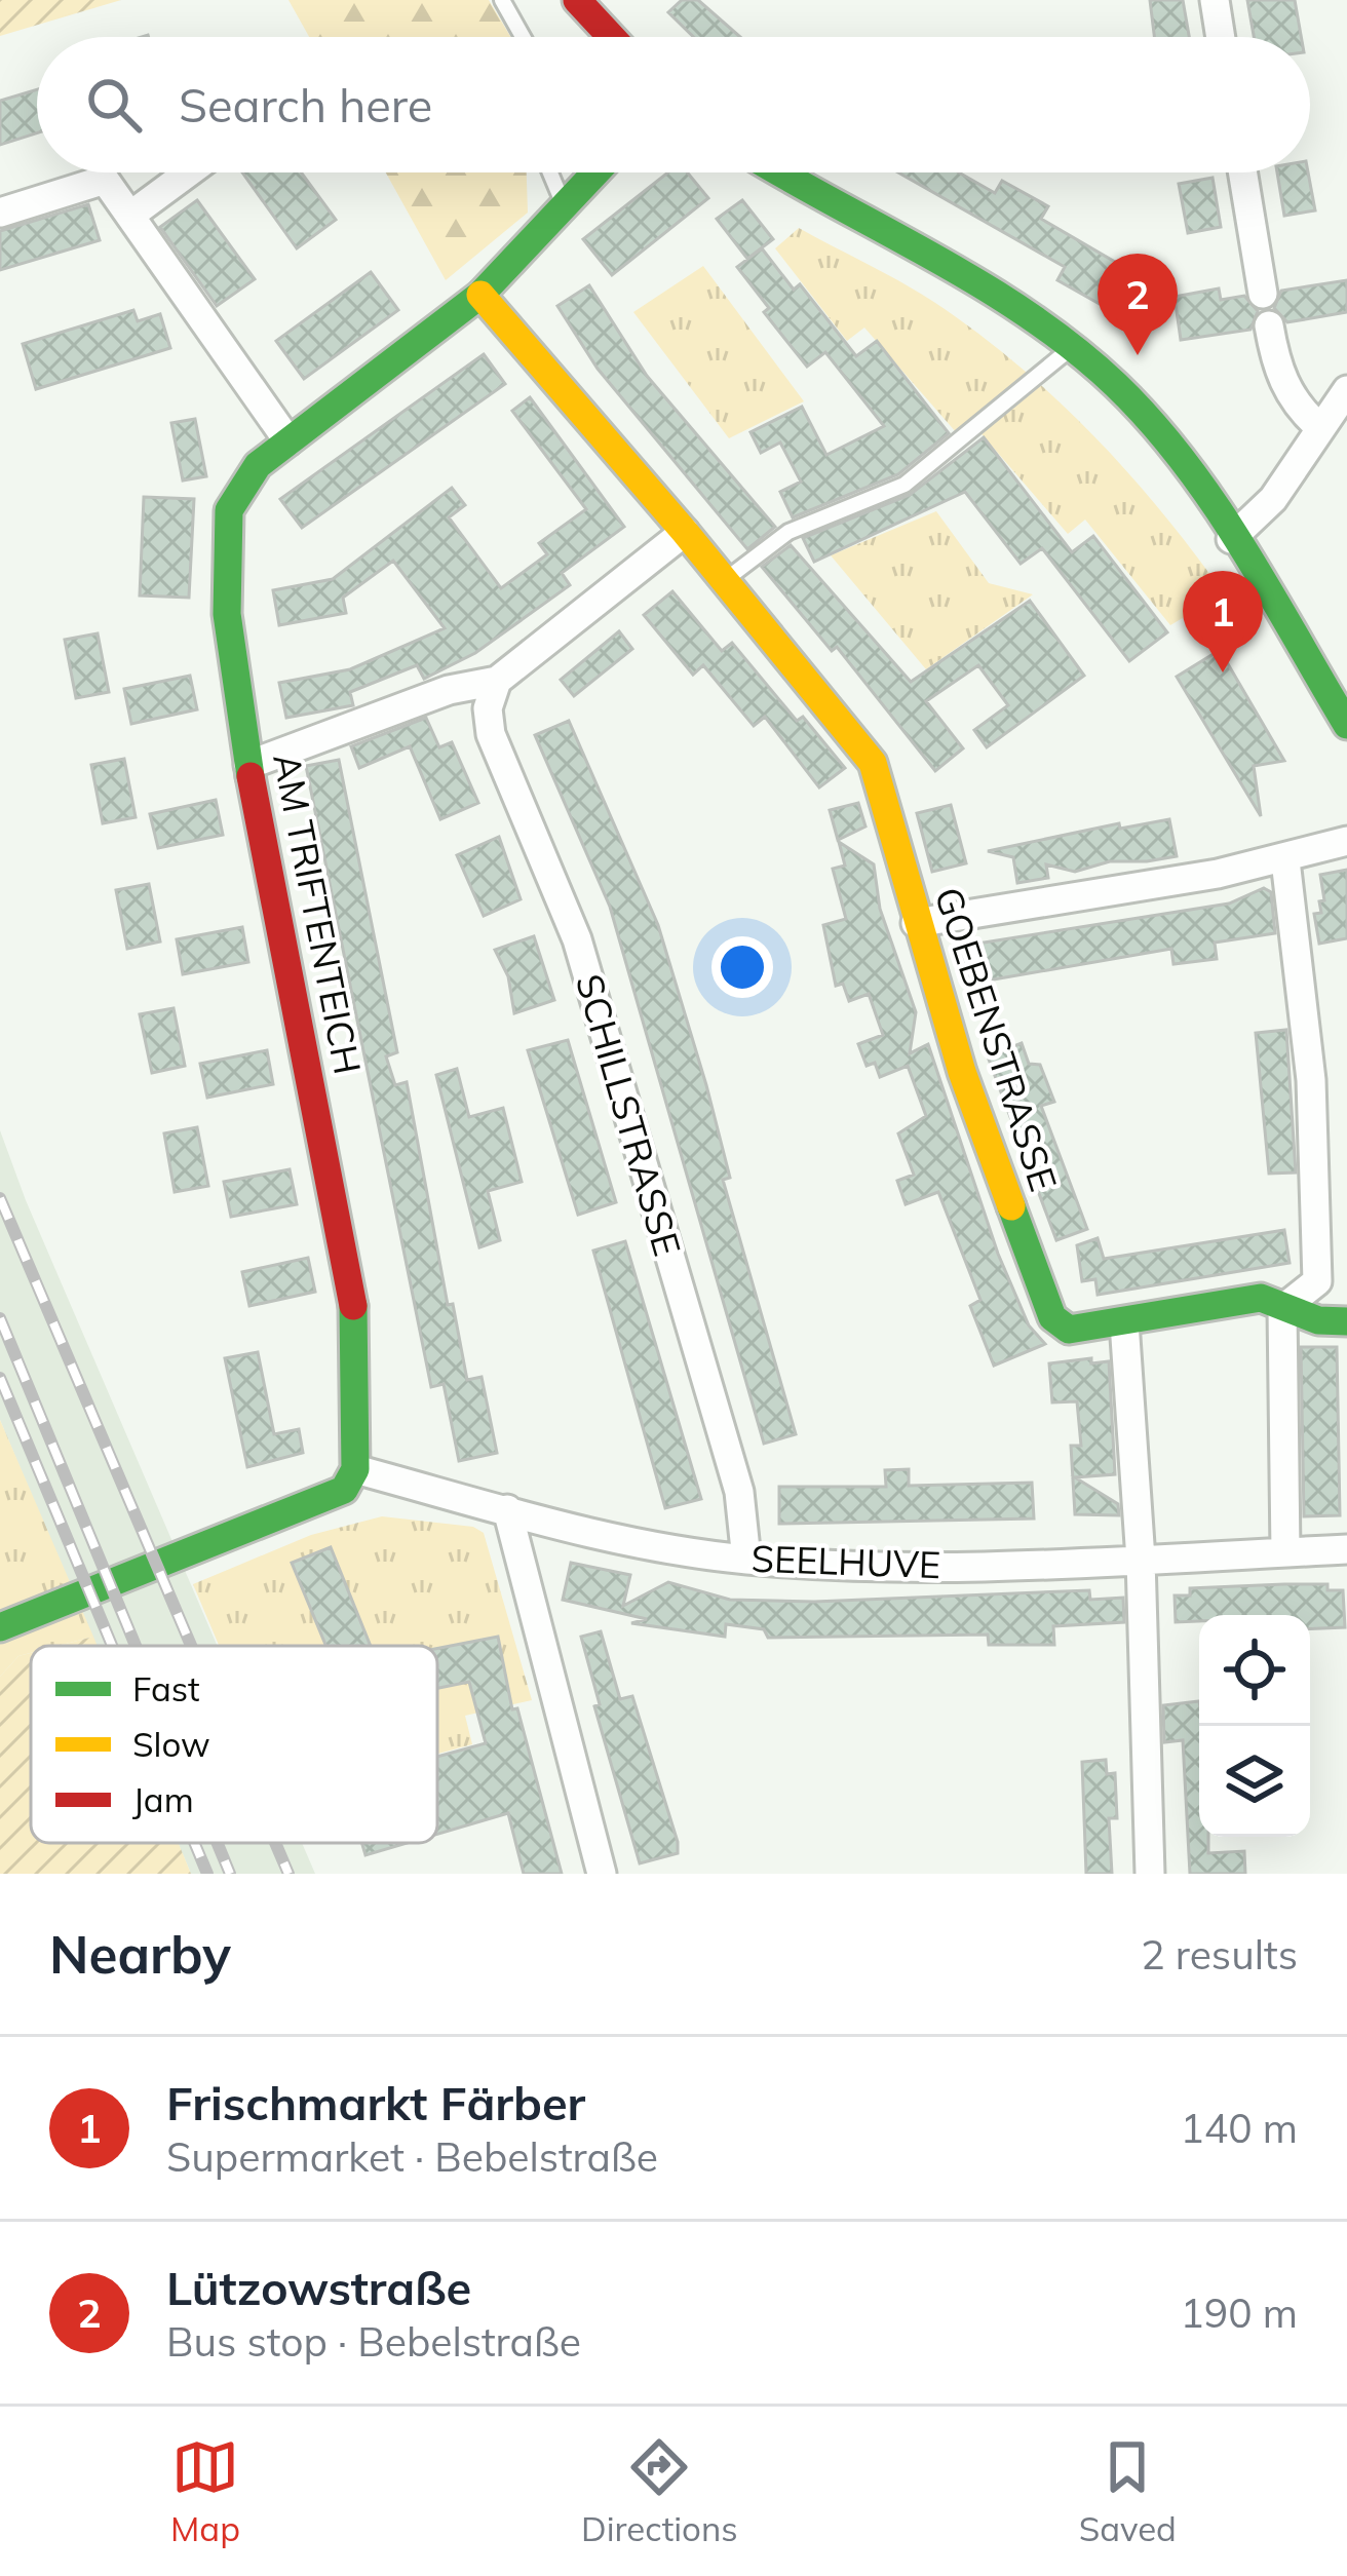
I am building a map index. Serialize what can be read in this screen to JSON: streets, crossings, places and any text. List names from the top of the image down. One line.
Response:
{"streets":{"street":["AM TRIFTENTEICH","GOEBENSTRASSE","SCHILLSTRASSE","SEELHUVE"]},"crossings":[["AM TRIFTENTEICH","GOEBENSTRASSE"],["AM TRIFTENTEICH","SEELHUVE"],["SCHILLSTRASSE","SEELHUVE"]],"legend":["Fast","Slow","Jam"],"page":{"search":"Search here","pins":["2","1"],"heading":["Nearby","2 results"],"list":[{"mark":"1","name":"Frischmarkt Färber","note":"Supermarket · Bebelstraße","value":"140 m"},{"mark":"2","name":"Lützowstraße","note":"Bus stop · Bebelstraße","value":"190 m"}],"nav":["Map","Directions","Saved"]}}
